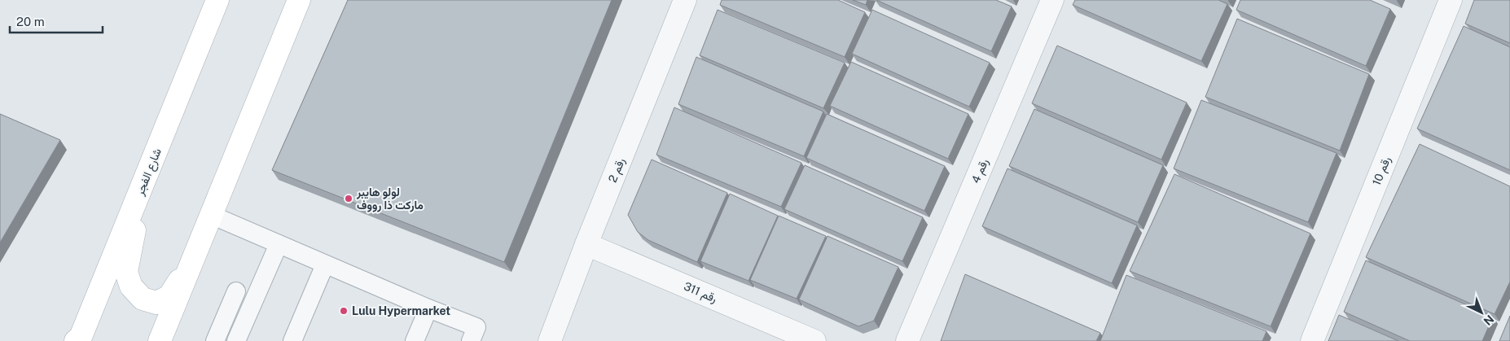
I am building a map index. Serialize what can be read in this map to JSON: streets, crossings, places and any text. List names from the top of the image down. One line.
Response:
{"streets":{"street":["رقم 2","رقم 4","رقم 10","شارع الفجر","رقم 311"]},"crossings":[["رقم 2","رقم 311"]],"places":["لولو هايبر ماركت ذا رووف","Lulu Hypermarket"],"scale_bar":"20 m","north":"bottom right"}
